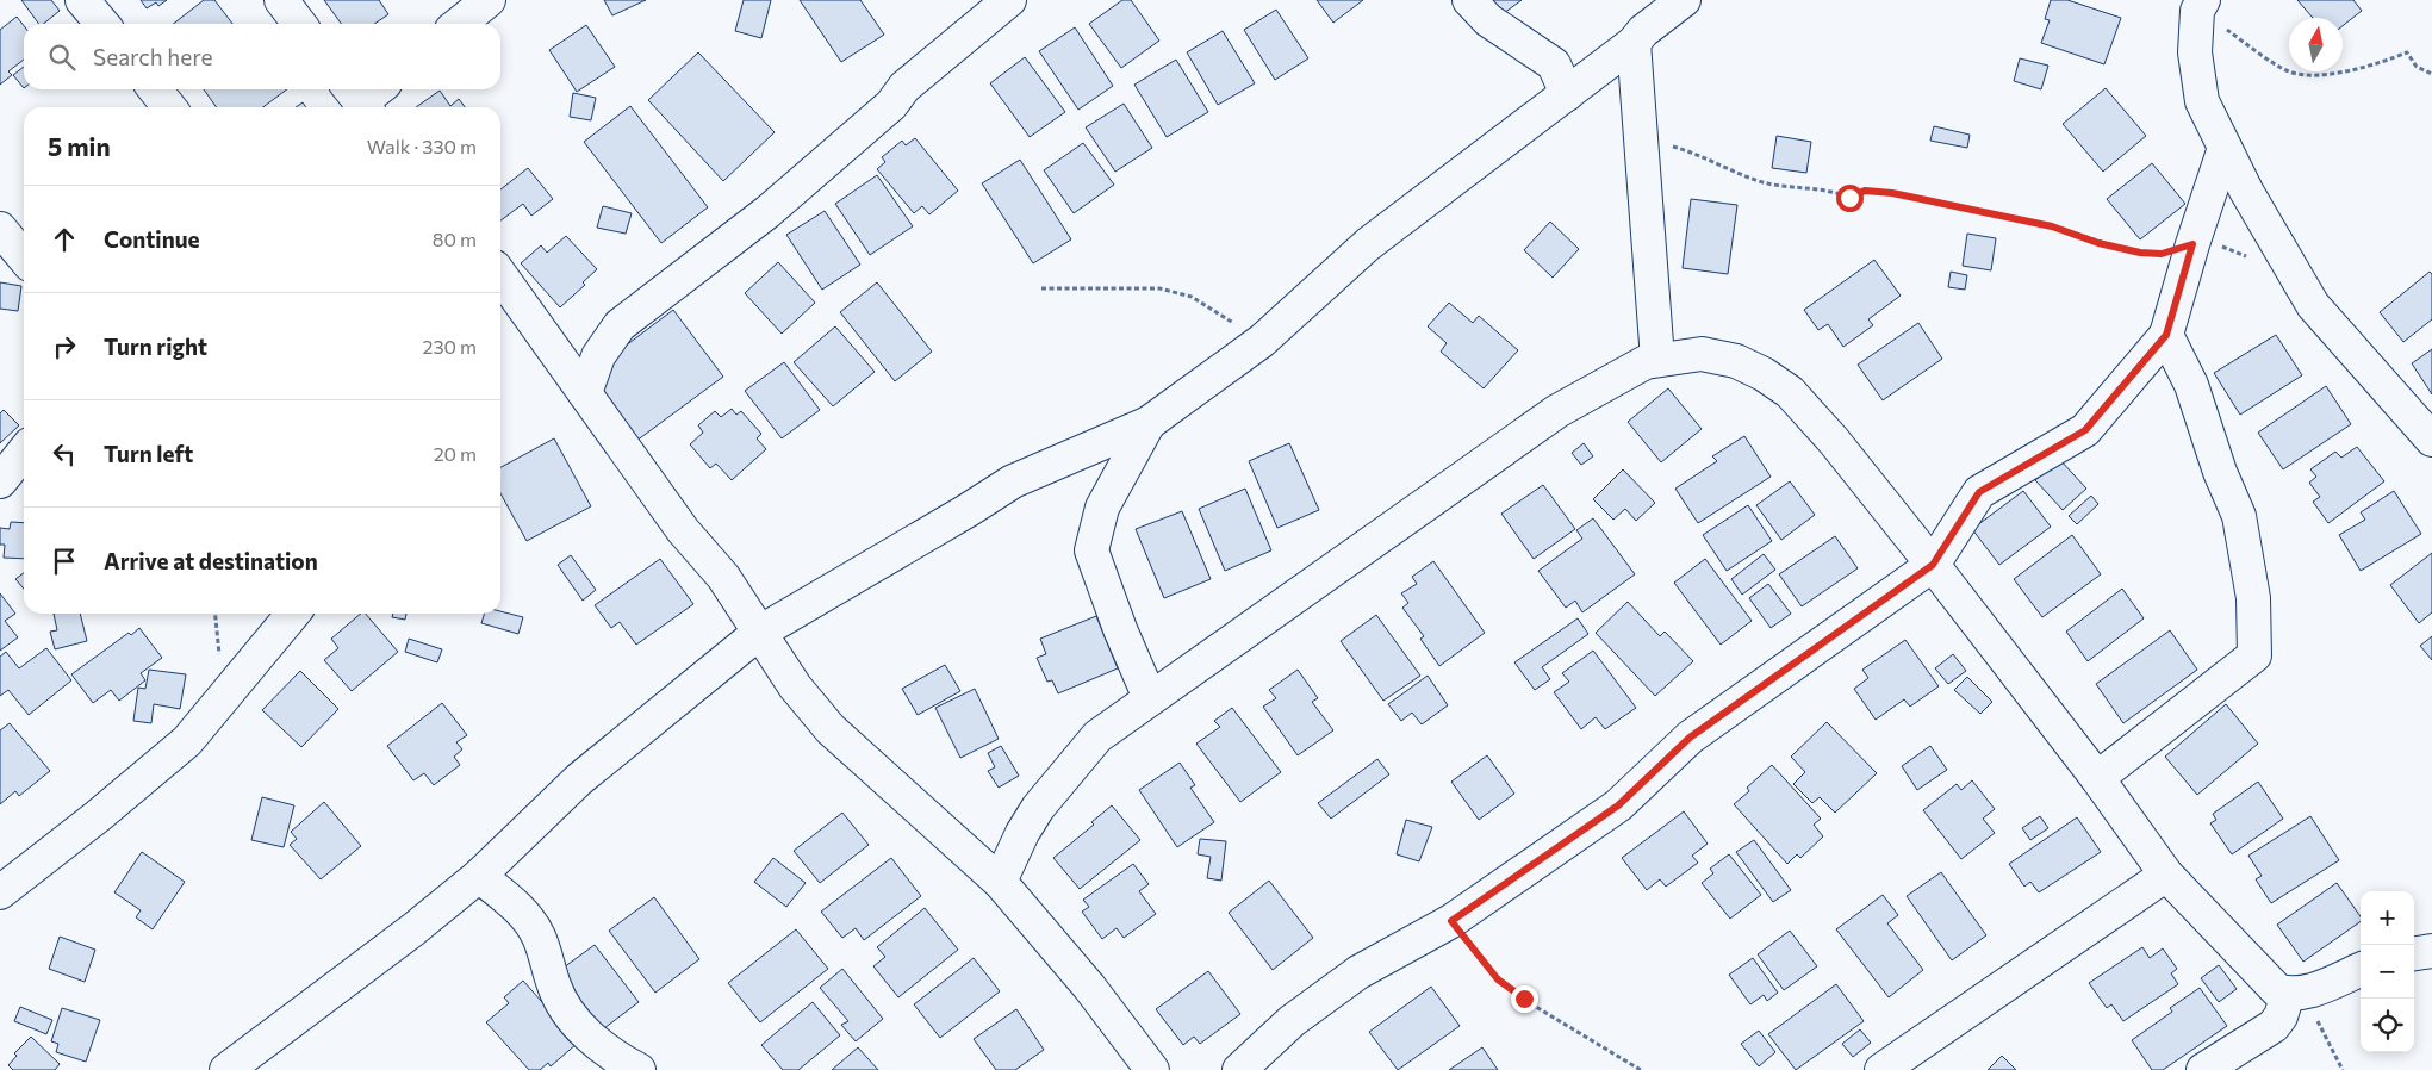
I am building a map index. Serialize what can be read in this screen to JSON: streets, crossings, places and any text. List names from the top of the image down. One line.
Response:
{"north":"top","page":{"search":"Search here","heading":["5 min","Walk · 330 m"],"list":[["Continue","80 m"],["Turn right","230 m"],["Turn left","20 m"],"Arrive at destination"],"map_buttons":["+","−"]}}
